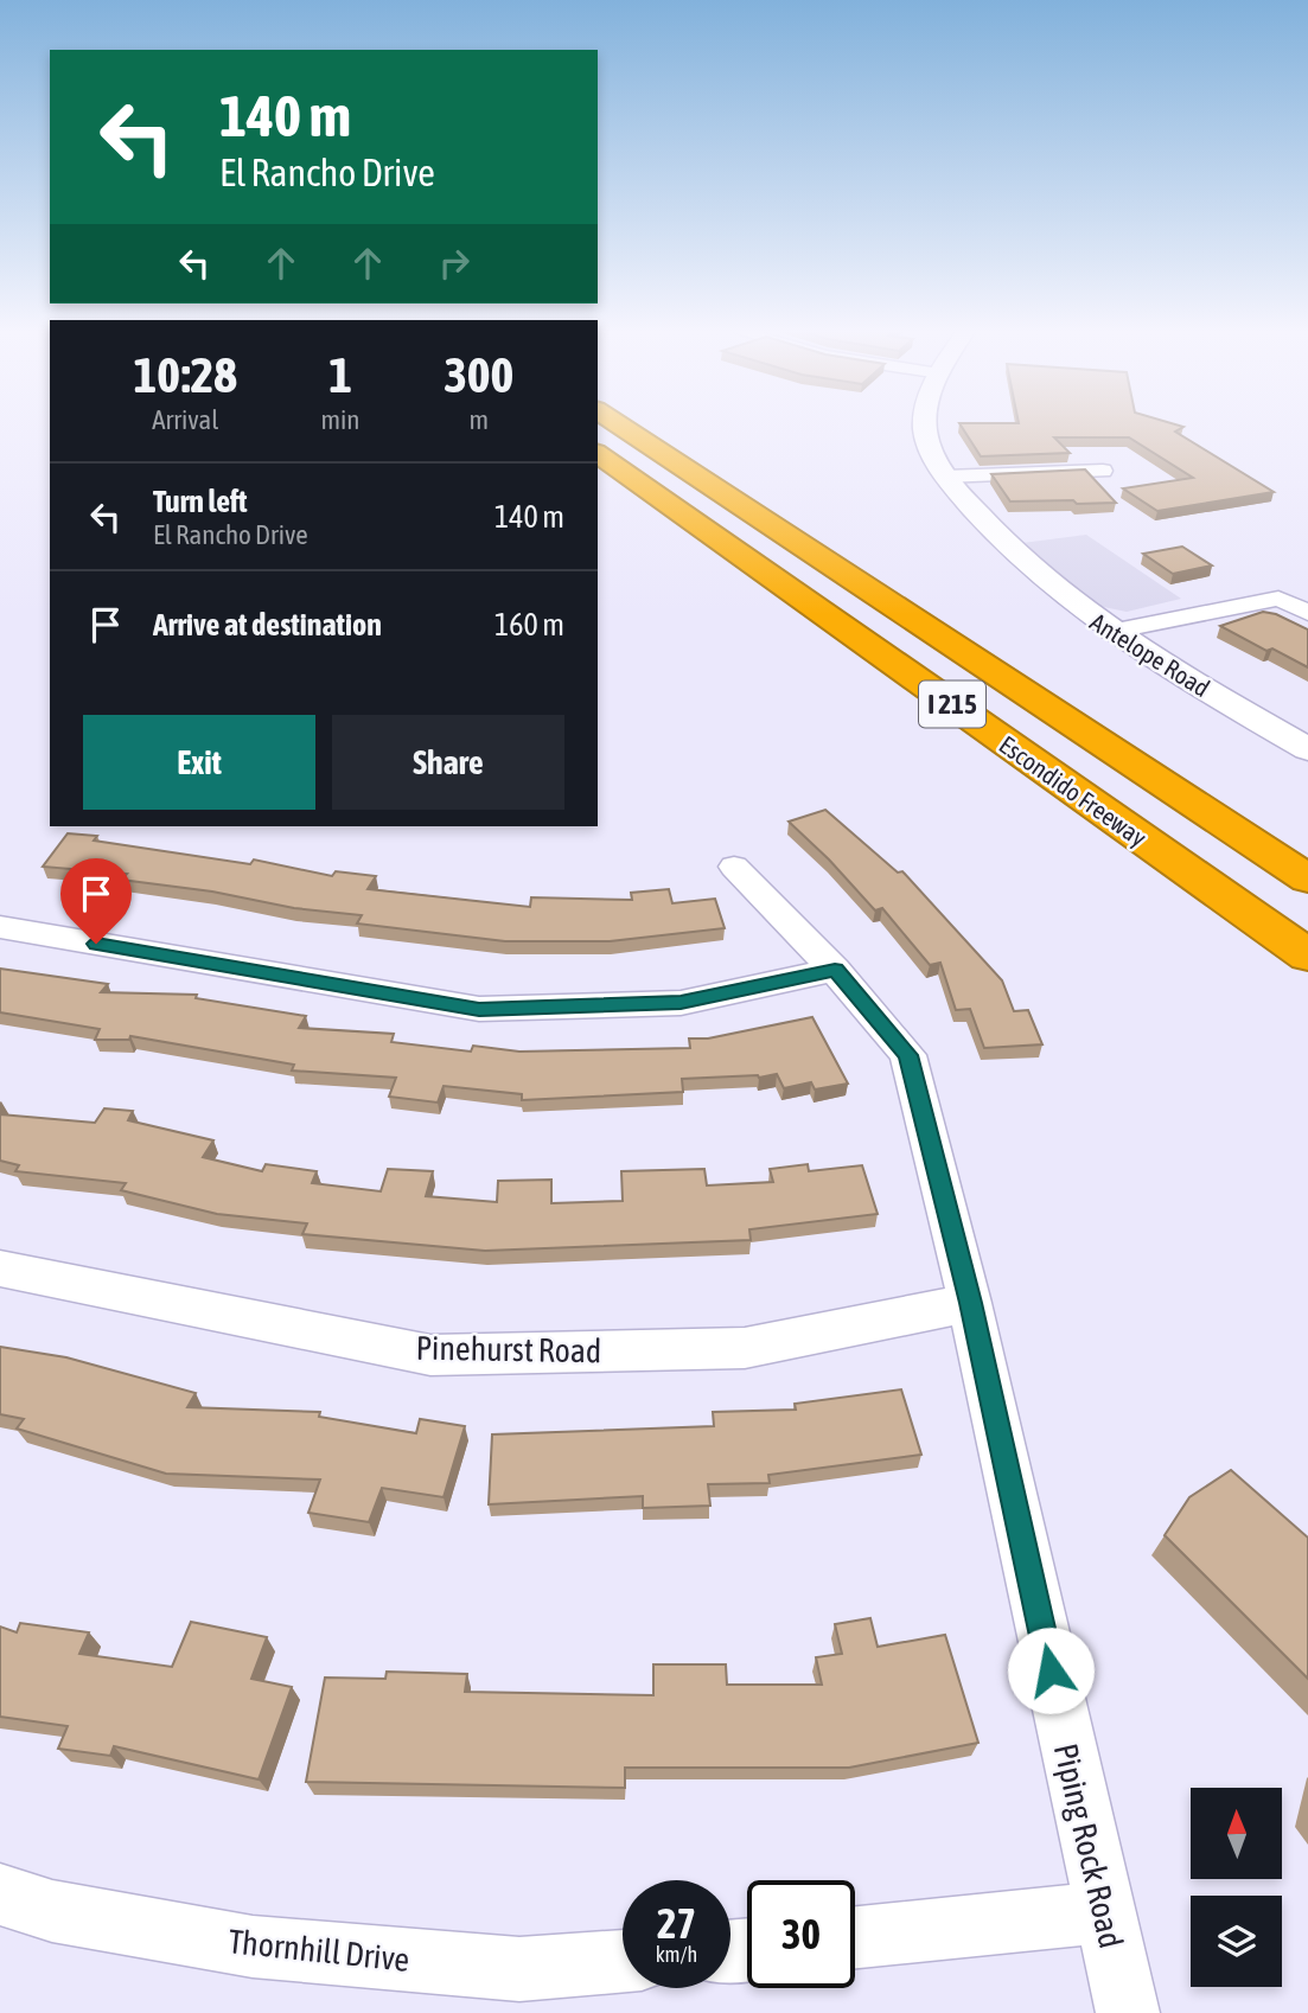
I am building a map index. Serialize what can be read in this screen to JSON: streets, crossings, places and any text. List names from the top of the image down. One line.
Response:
{"streets":{"highway":["I 215","Escondido Freeway"],"street":["Antelope Road","Pinehurst Road","Piping Rock Road","Thornhill Drive"]},"crossings":[["Pinehurst Road","Piping Rock Road"]],"north":"top","page":{"turn":["140 m","El Rancho Drive"],"eta":["10:28","Arrival","1","min","300","m"],"list":[{"name":"Turn left","note":"El Rancho Drive","value":"140 m"},{"name":"Arrive at destination","value":"160 m"}],"buttons":["Exit","Share"],"speed":"27 km/h","limit":"30"}}
